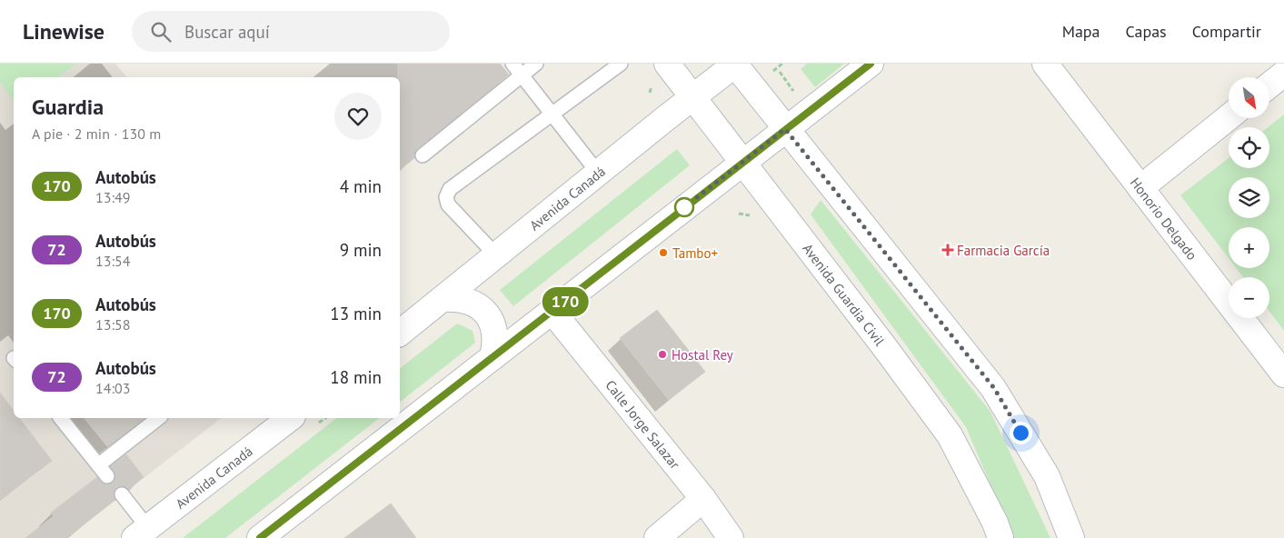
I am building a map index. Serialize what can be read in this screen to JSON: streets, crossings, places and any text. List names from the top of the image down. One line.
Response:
{"streets":{"main road":["Avenida Canadá","Honorio Delgado","Avenida Guardia Civil","Calle Jorge Salazar"]},"crossings":[["Avenida Canadá","Avenida Guardia Civil"]],"places":{"health":["Farmacia García"],"other":["Tambo+","Hostal Rey"]},"lines":["bus line 170"],"north":"bottom right","page":{"header":"Linewise","search":"Buscar aquí","nav":["Mapa","Capas","Compartir"],"on_map":"170","map_buttons":["+","−"],"heading":["Guardia","A pie · 2 min · 130 m"],"list":[{"mark":"170","name":"Autobús","note":"13:49","value":"4 min"},{"mark":"72","name":"Autobús","note":"13:54","value":"9 min"},{"mark":"170","name":"Autobús","note":"13:58","value":"13 min"},{"mark":"72","name":"Autobús","note":"14:03","value":"18 min"}]}}
